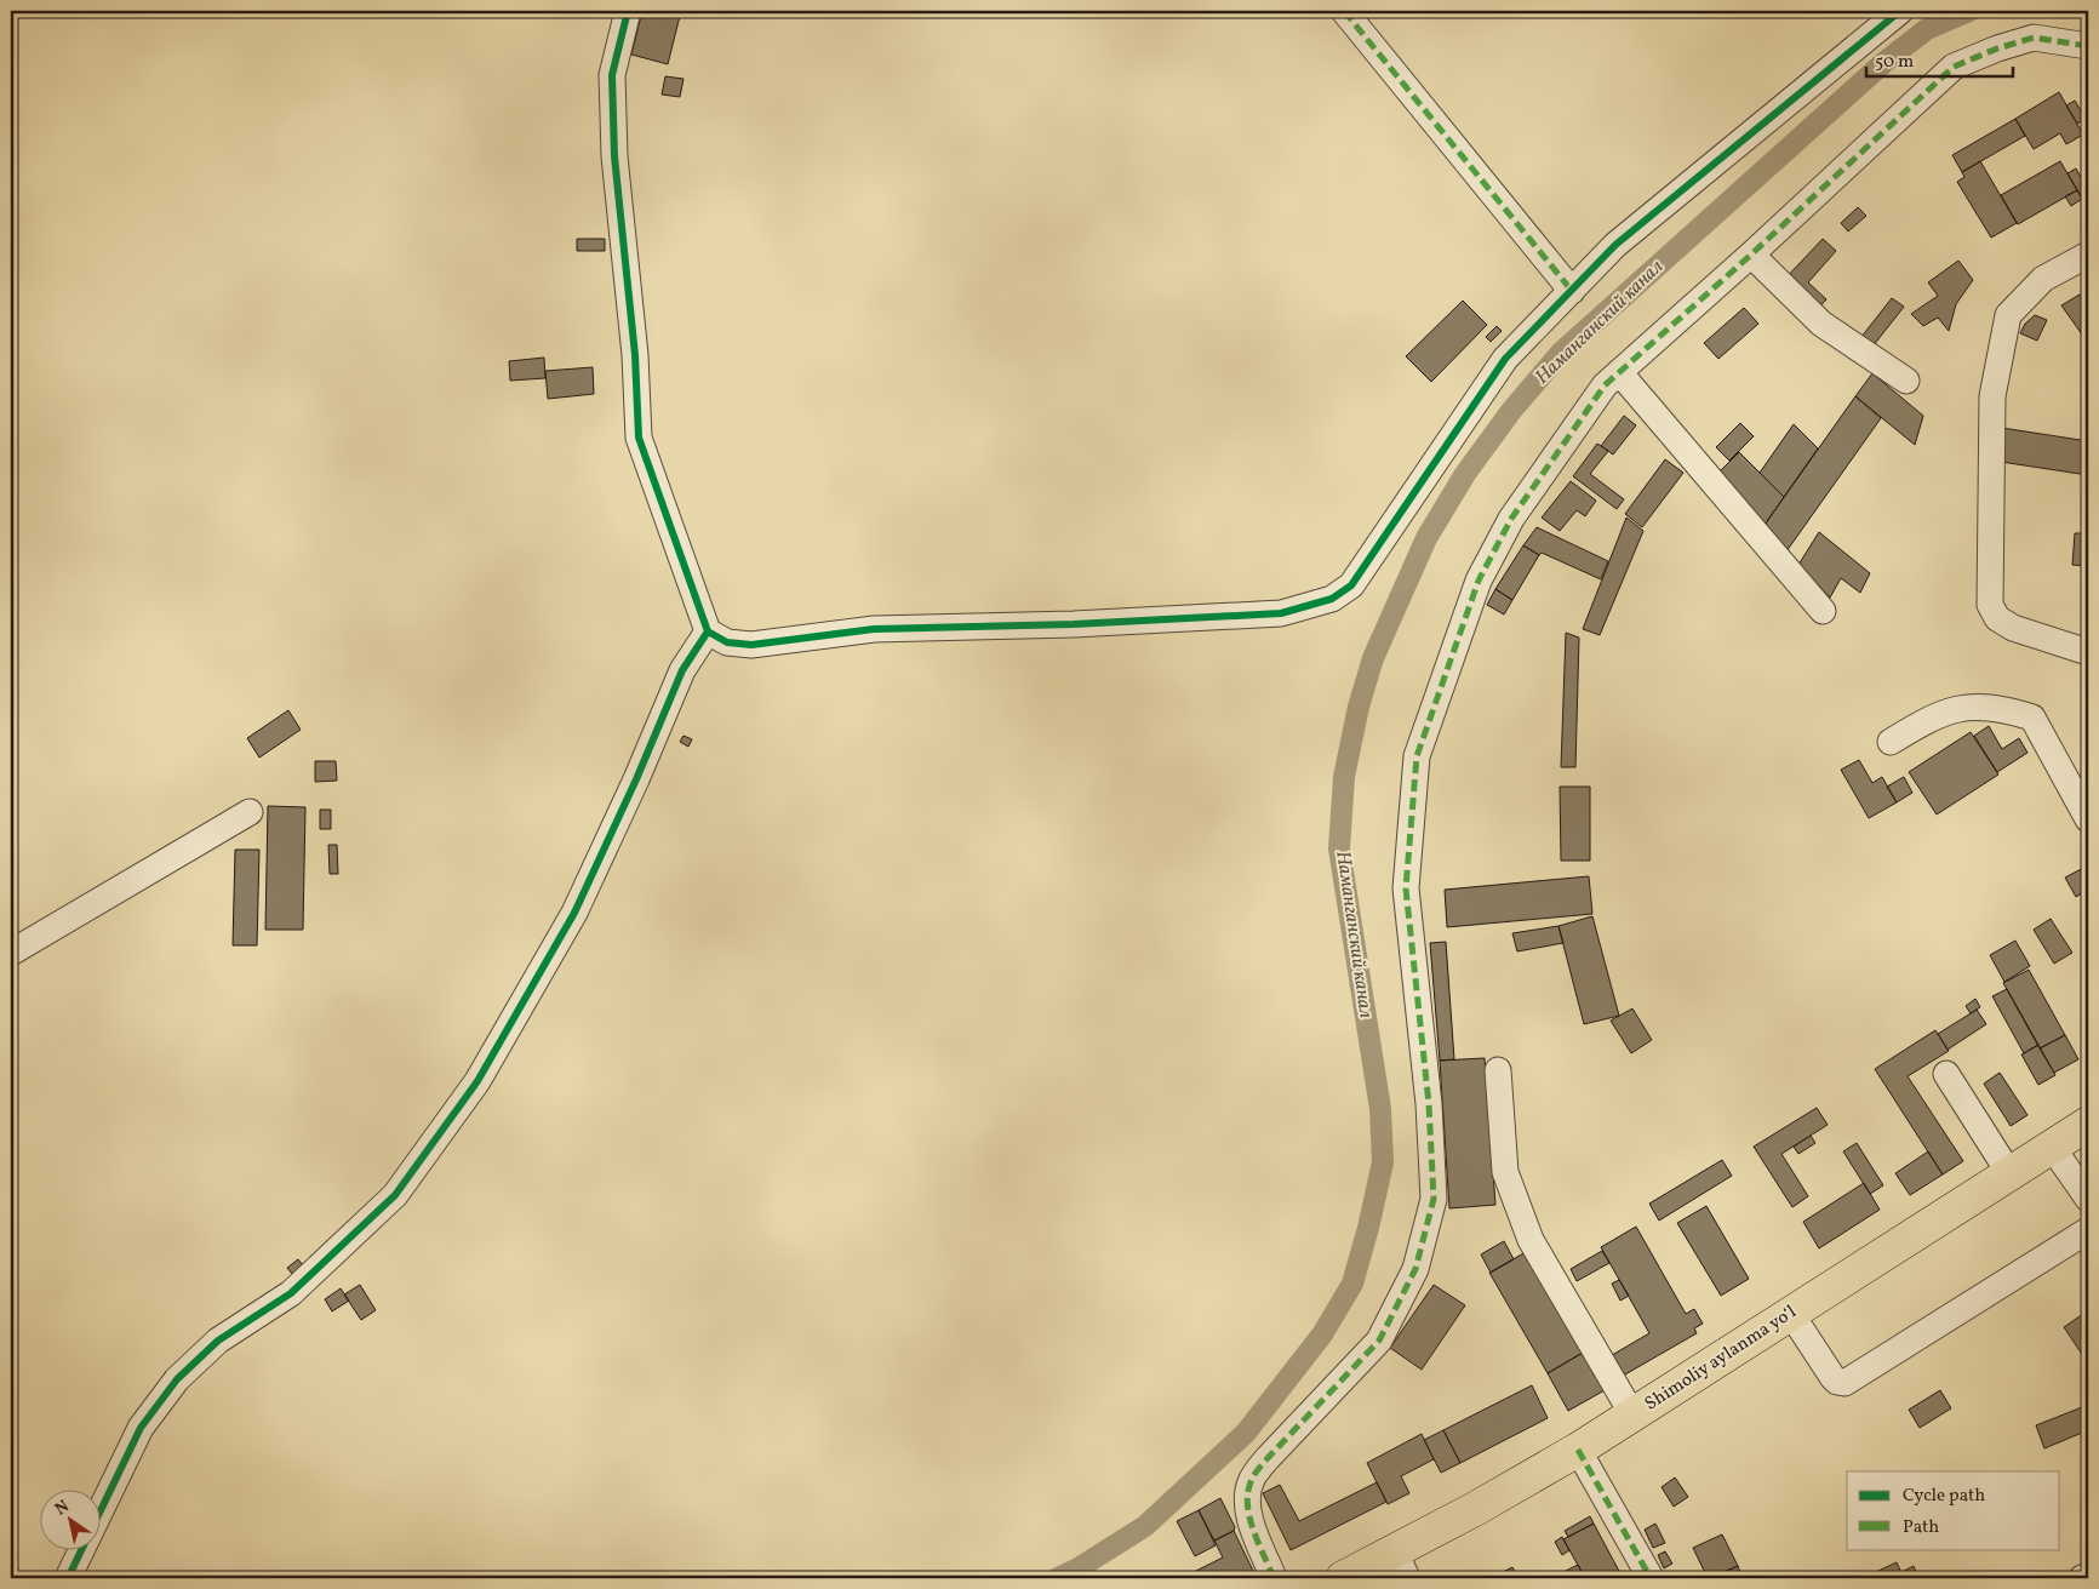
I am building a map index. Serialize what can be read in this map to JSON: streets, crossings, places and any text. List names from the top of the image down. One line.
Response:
{"streets":{"main road":["Shimoliy aylanma yoʻl"]},"water":["Наманганский канал"],"legend":["Cycle path","Path"],"scale_bar":"50 m","north":"top left"}
